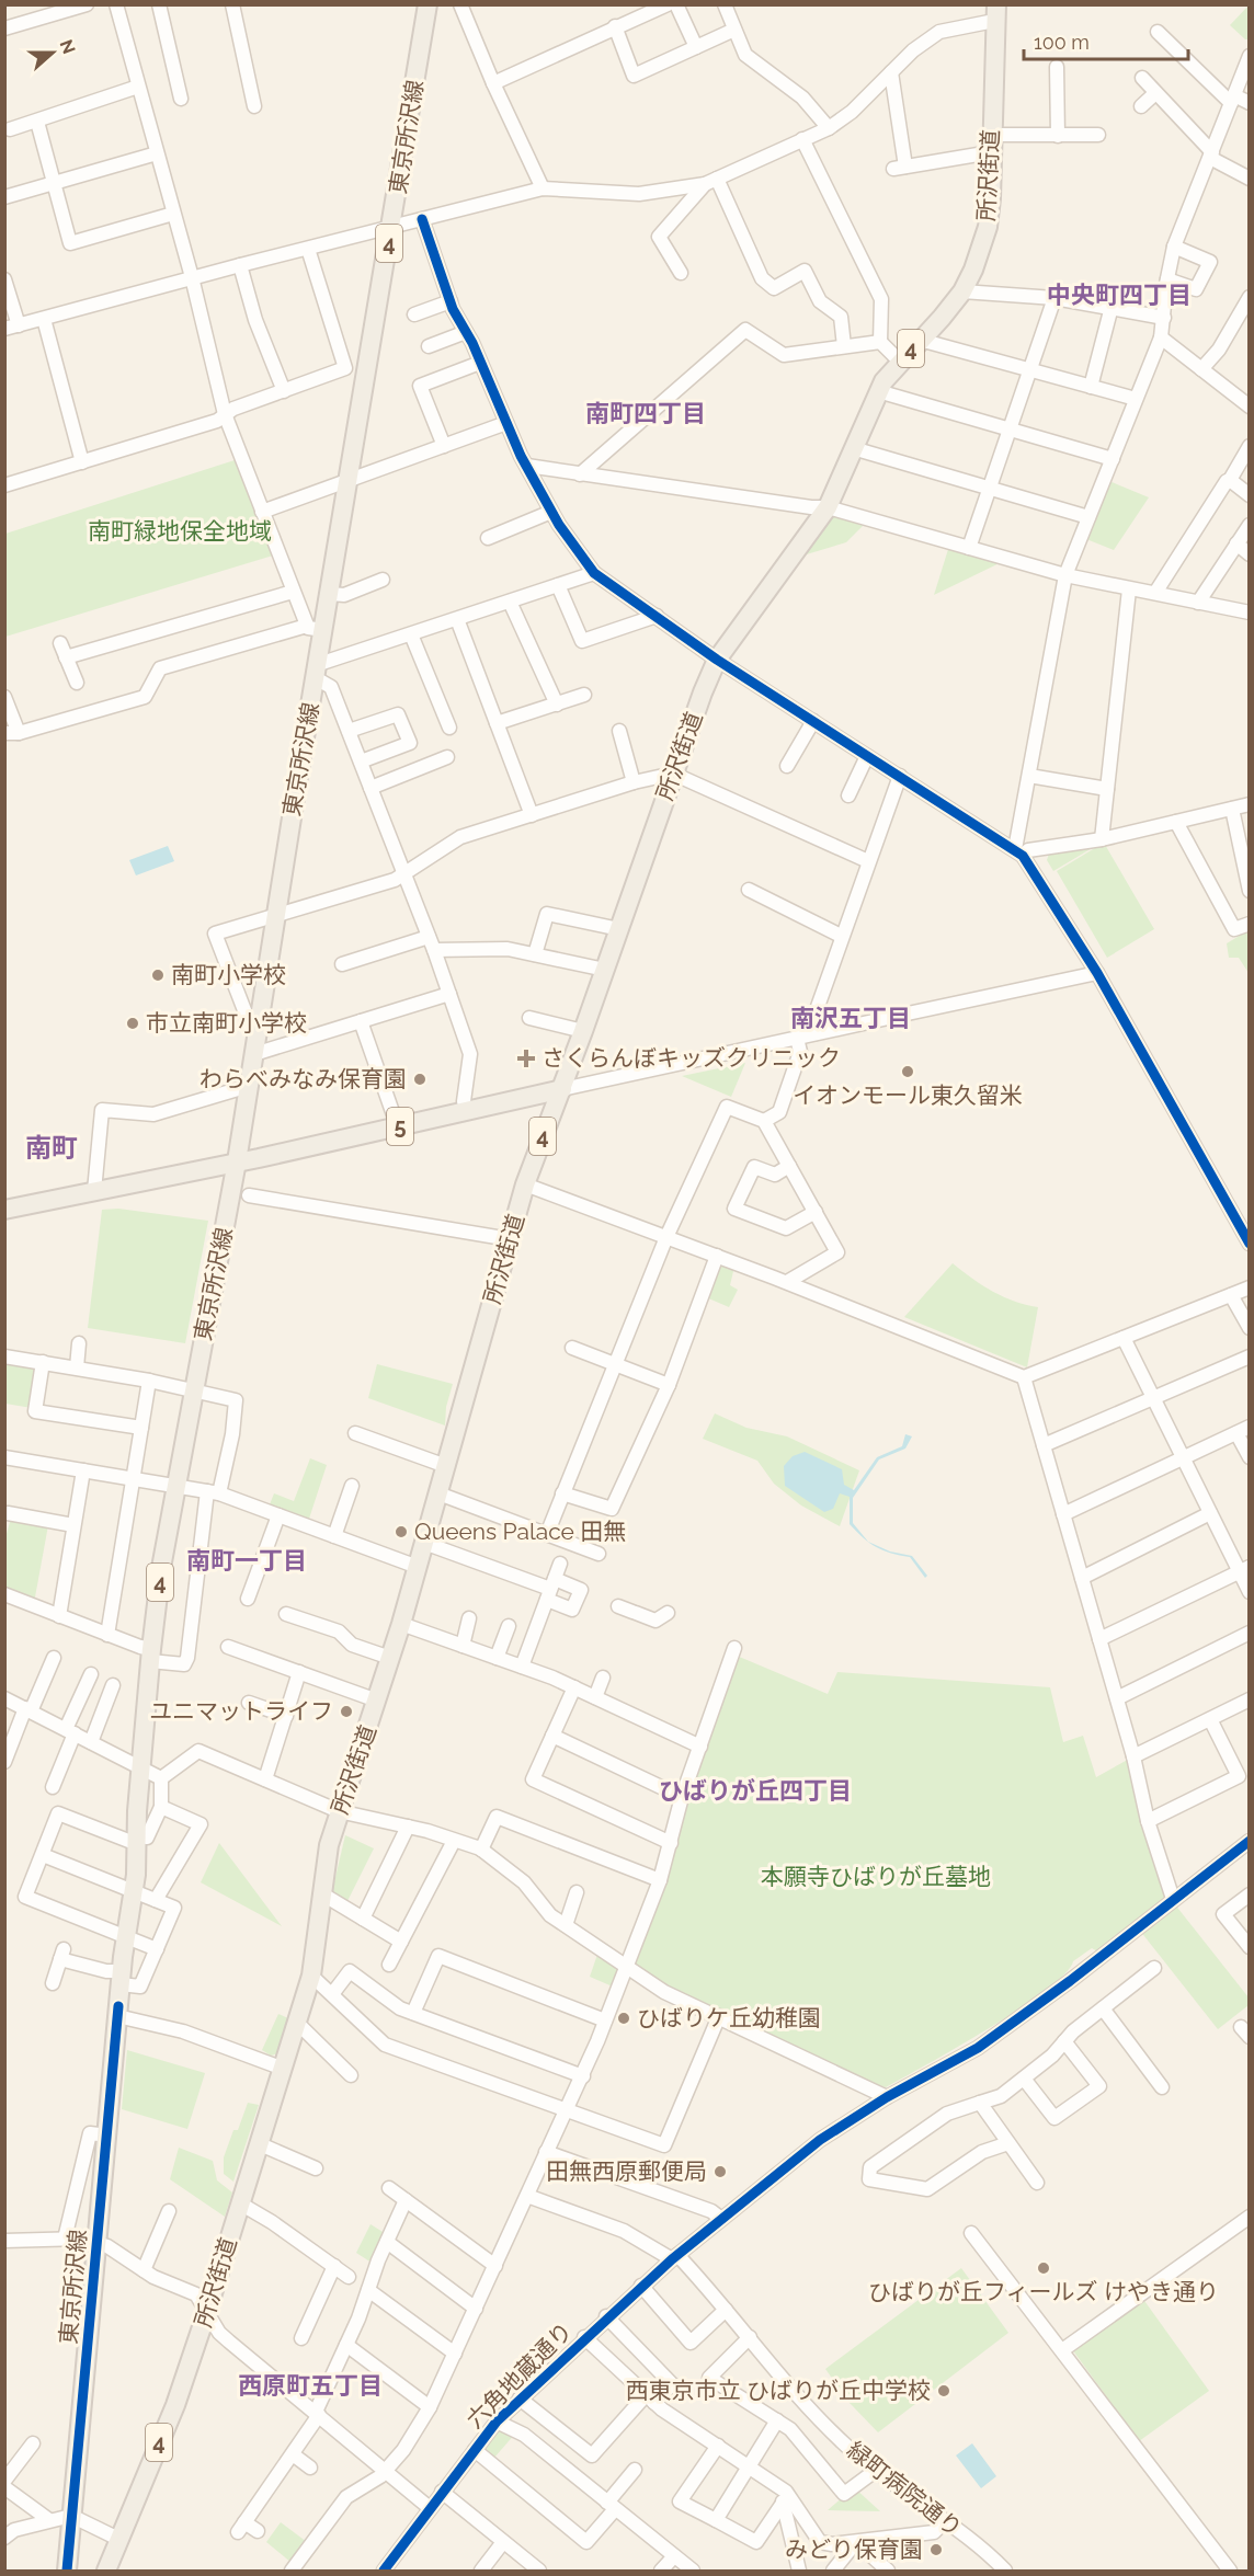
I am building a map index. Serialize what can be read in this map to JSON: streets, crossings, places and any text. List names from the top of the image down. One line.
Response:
{"streets":{"main road":["東京所沢線","所沢街道","4","5"],"street":["六角地蔵通り","緑町病院通り"]},"crossings":[["東京所沢線","5"],["所沢街道","5"],["六角地蔵通り","緑町病院通り"]],"districts":["中央町四丁目","南町四丁目","南沢五丁目","南町","南町一丁目","ひばりが丘四丁目","西原町五丁目"],"parks":["南町緑地保全地域","本願寺ひばりが丘墓地"],"places":{"other":["南町小学校","市立南町小学校","イオンモール東久留米","わらべみなみ保育園","Queens Palace 田無","ユニマットライフ","ひばりケ丘幼稚園","田無西原郵便局","ひばりが丘フィールズ けやき通り","西東京市立 ひばりが丘中学校","みどり保育園"],"health":["さくらんぼキッズクリニック"]},"scale_bar":"100 m","north":"right"}
